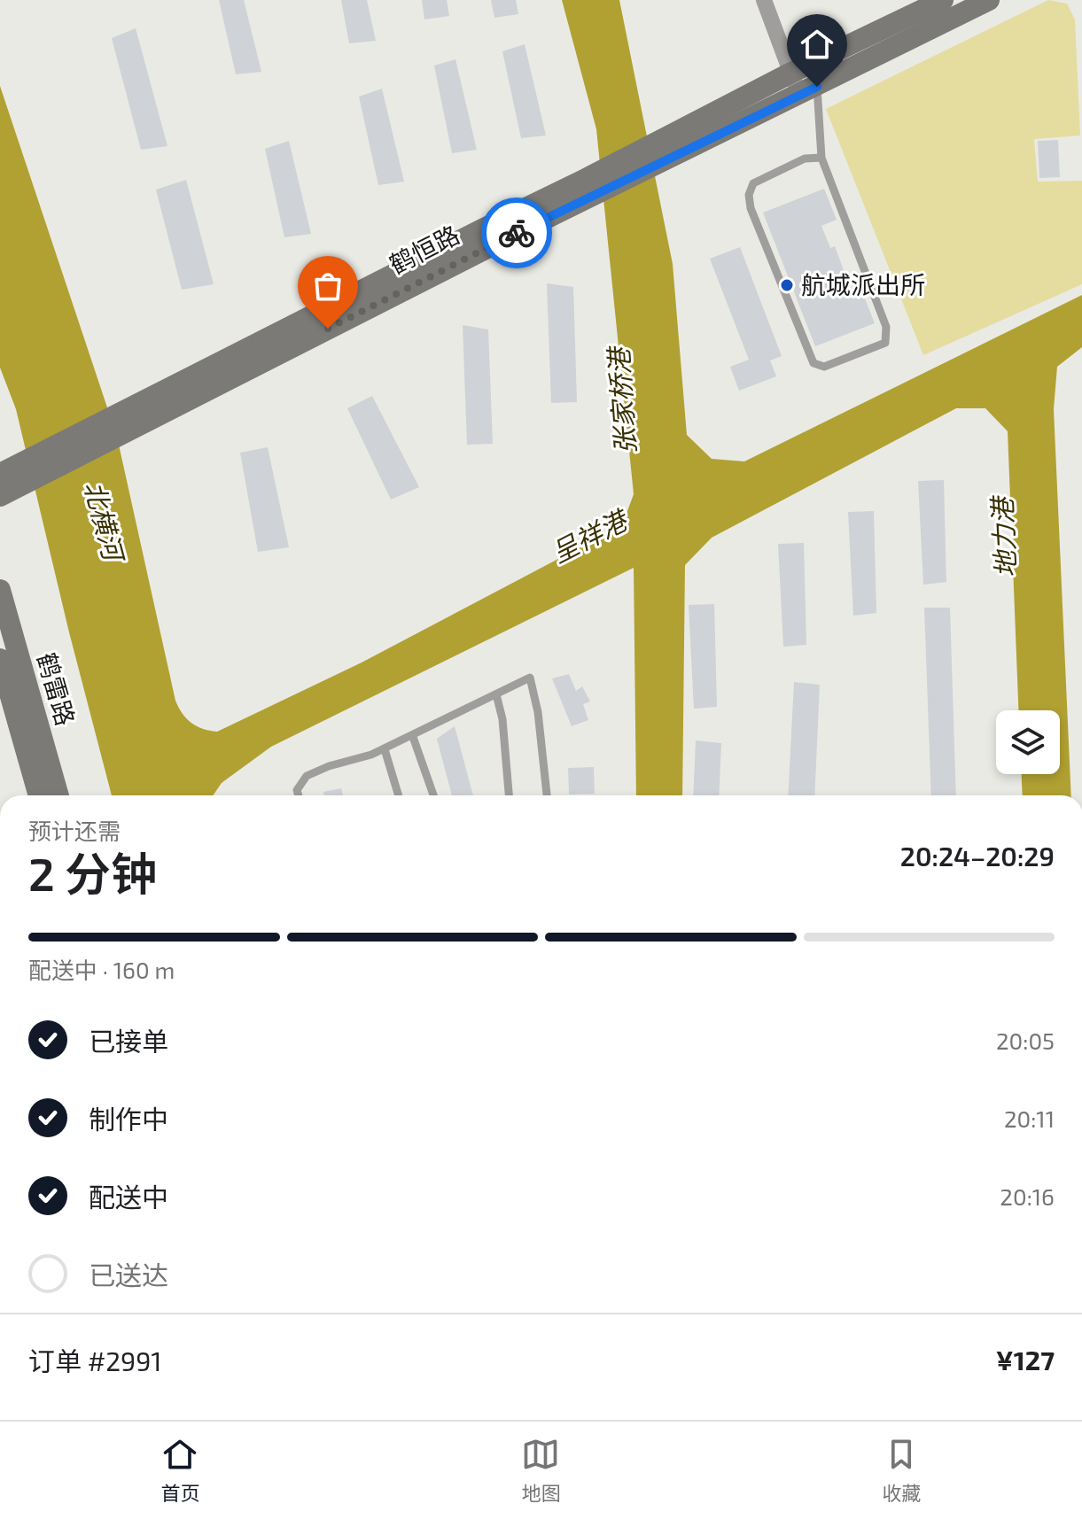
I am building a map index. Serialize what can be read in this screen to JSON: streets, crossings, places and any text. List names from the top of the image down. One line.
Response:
{"streets":{"street":["鹤恒路","鹤雷路"]},"water":["张家桥港","北横河","呈祥港","地力港"],"places":["航城派出所"],"page":{"heading":["2 分钟","预计还需","20:24–20:29"],"panel":["订单 #2991","¥127"],"bar":"配送中 · 160 m","list":[["已接单","20:05"],["制作中","20:11"],["配送中","20:16"],"已送达"],"tabs":["首页","地图","收藏"]}}
